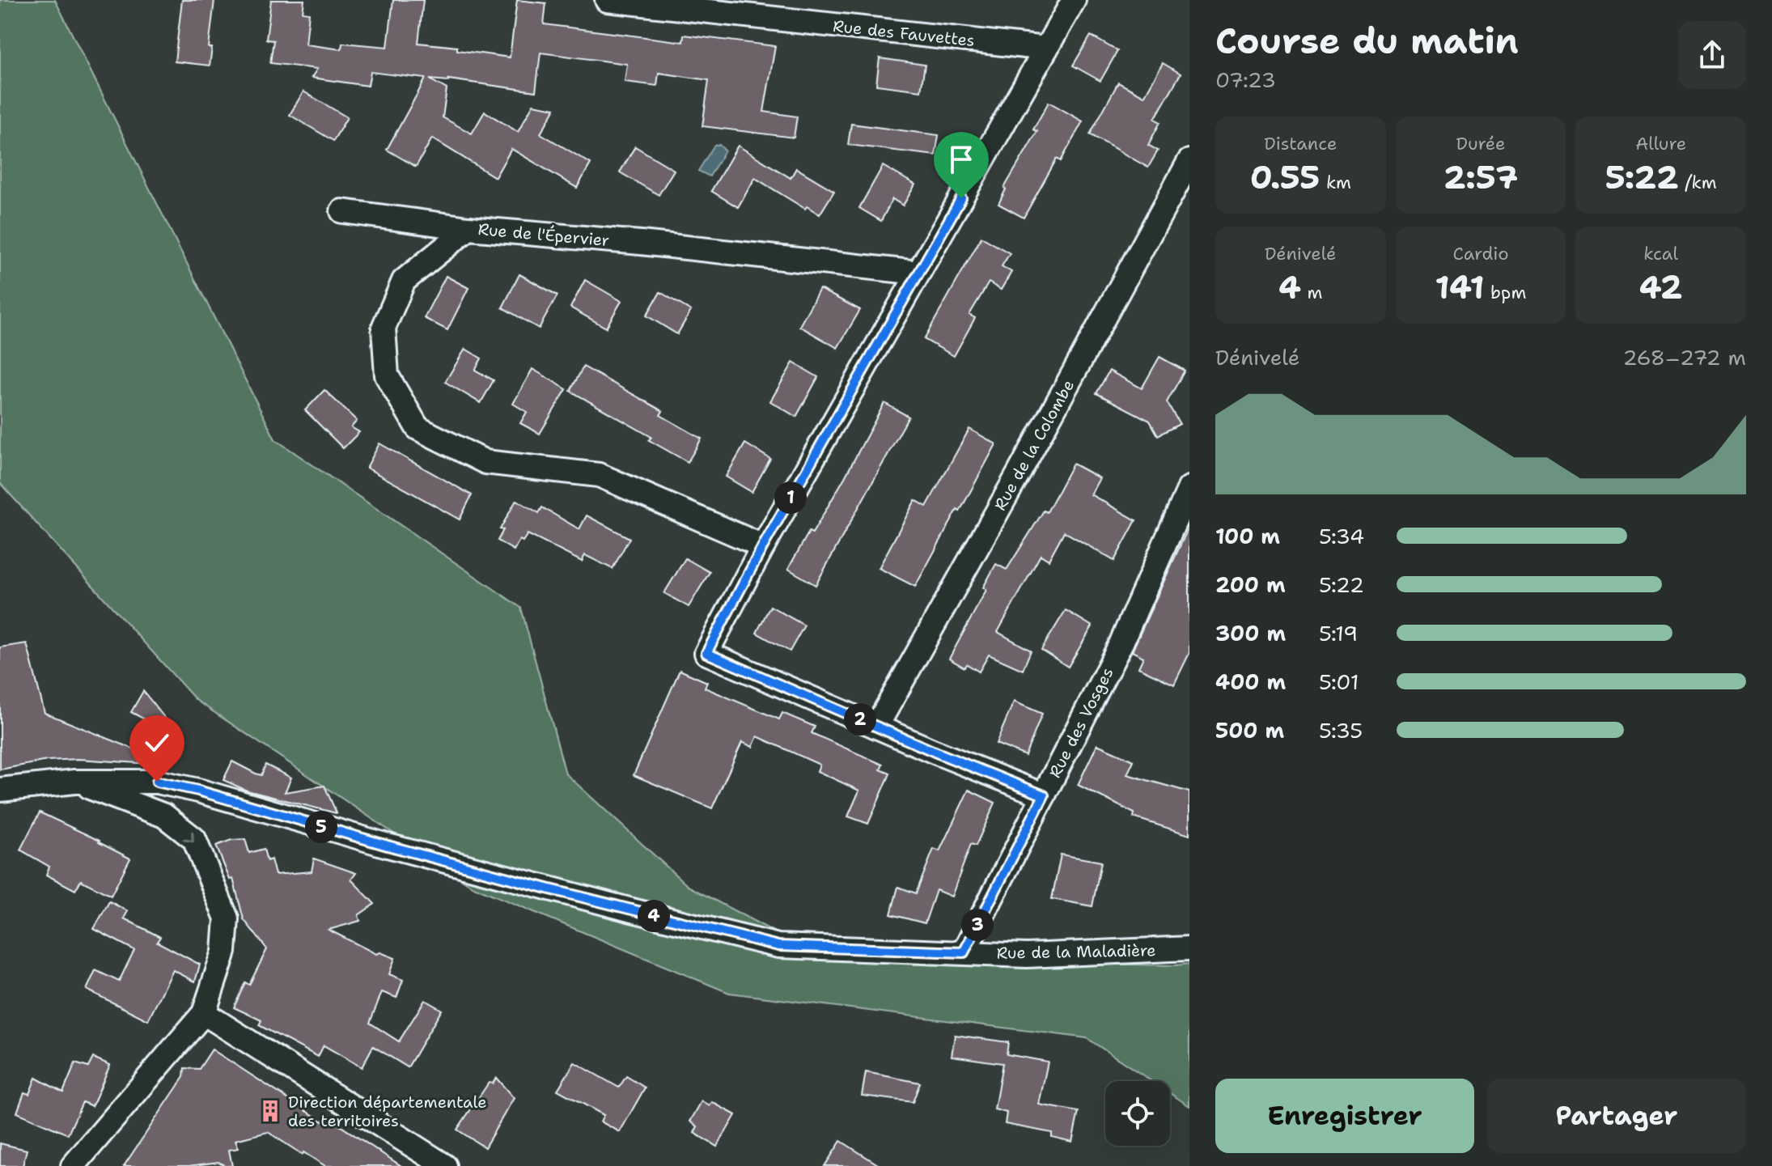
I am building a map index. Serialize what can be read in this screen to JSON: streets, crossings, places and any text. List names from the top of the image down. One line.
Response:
{"streets":{"street":["Rue des Fauvettes","Rue de l'Épervier","Rue de la Colombe","Rue des Vosges","Rue de la Maladière"]},"crossings":[["Rue des Vosges","Rue de la Maladière"]],"places":{"building":["Direction départementale des territoires"]},"page":{"heading":["Course du matin","07:23"],"stats":[["Distance","0.55 km"],["Durée","2:57"],["Allure","5:22 /km"],["Dénivelé","4 m"],["Cardio","141 bpm"],["kcal","42"]],"chart":["Dénivelé","268–272 m"],"pins":["1","2","5","4","3"],"list":[{"name":"100 m","note":"5:34"},{"name":"200 m","note":"5:22"},{"name":"300 m","note":"5:19"},{"name":"400 m","note":"5:01"},{"name":"500 m","note":"5:35"}],"buttons":["Enregistrer","Partager"]}}
